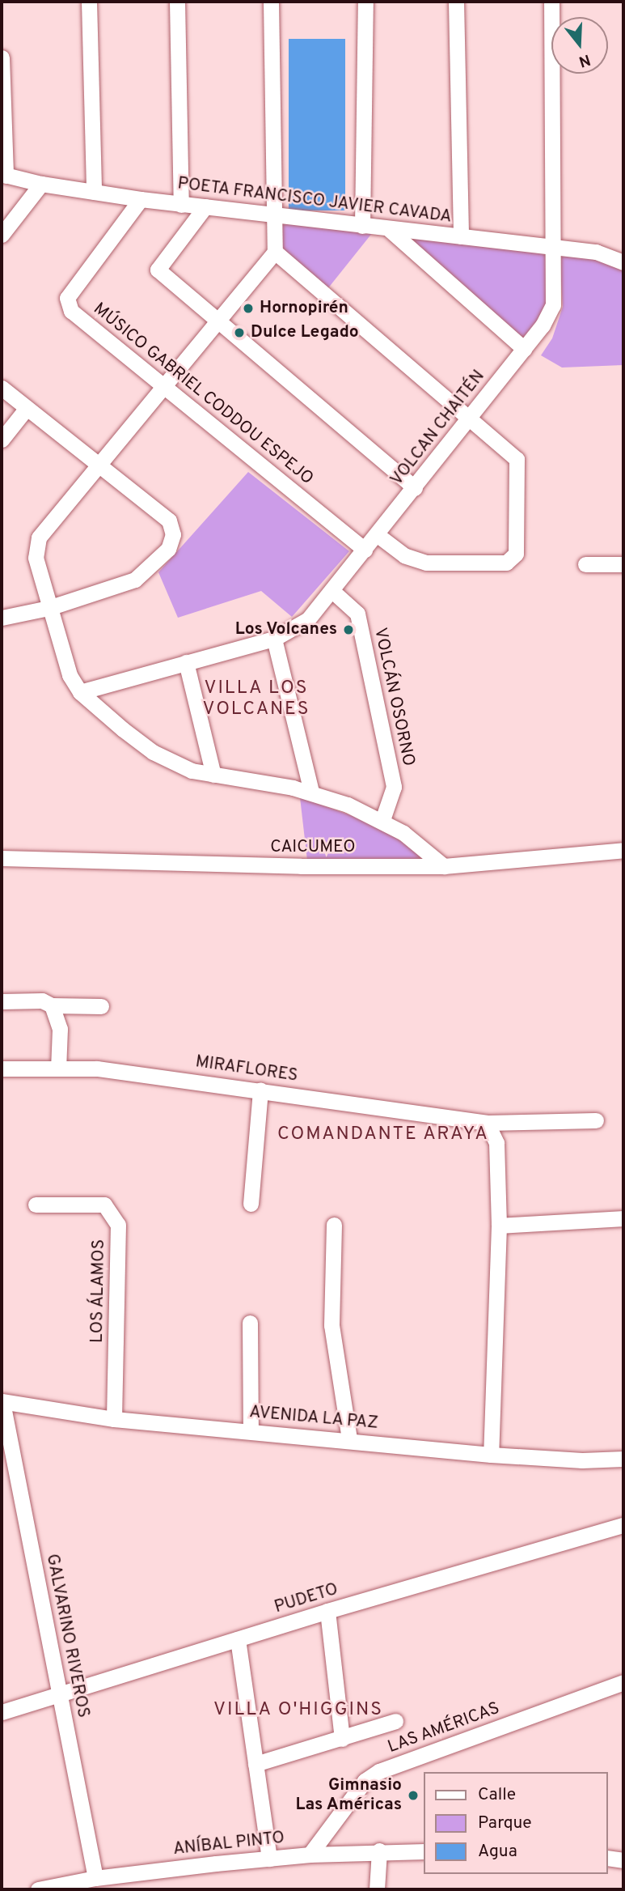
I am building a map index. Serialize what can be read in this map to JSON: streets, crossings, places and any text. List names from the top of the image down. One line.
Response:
{"streets":{"street":["POETA FRANCISCO JAVIER CAVADA","MÚSICO GABRIEL CODDOU ESPEJO","VOLCAN CHAITÉN","VOLCÁN OSORNO","CAICUMEO","MIRAFLORES","LOS ÁLAMOS","AVENIDA LA PAZ","PUDETO","GALVARINO RIVEROS","LAS AMÉRICAS","ANÍBAL PINTO"]},"crossings":[["POETA FRANCISCO JAVIER CAVADA","MÚSICO GABRIEL CODDOU ESPEJO"],["POETA FRANCISCO JAVIER CAVADA","VOLCAN CHAITÉN"],["MÚSICO GABRIEL CODDOU ESPEJO","VOLCAN CHAITÉN"],["VOLCAN CHAITÉN","VOLCÁN OSORNO"],["LOS ÁLAMOS","AVENIDA LA PAZ"],["AVENIDA LA PAZ","GALVARINO RIVEROS"],["PUDETO","GALVARINO RIVEROS"],["GALVARINO RIVEROS","ANÍBAL PINTO"],["LAS AMÉRICAS","ANÍBAL PINTO"]],"districts":["VILLA LOS VOLCANES","COMANDANTE ARAYA","VILLA O'HIGGINS"],"places":["Hornopirén","Dulce Legado","Los Volcanes","Gimnasio Las Américas"],"legend":["Calle","Parque","Agua"],"north":"bottom"}
